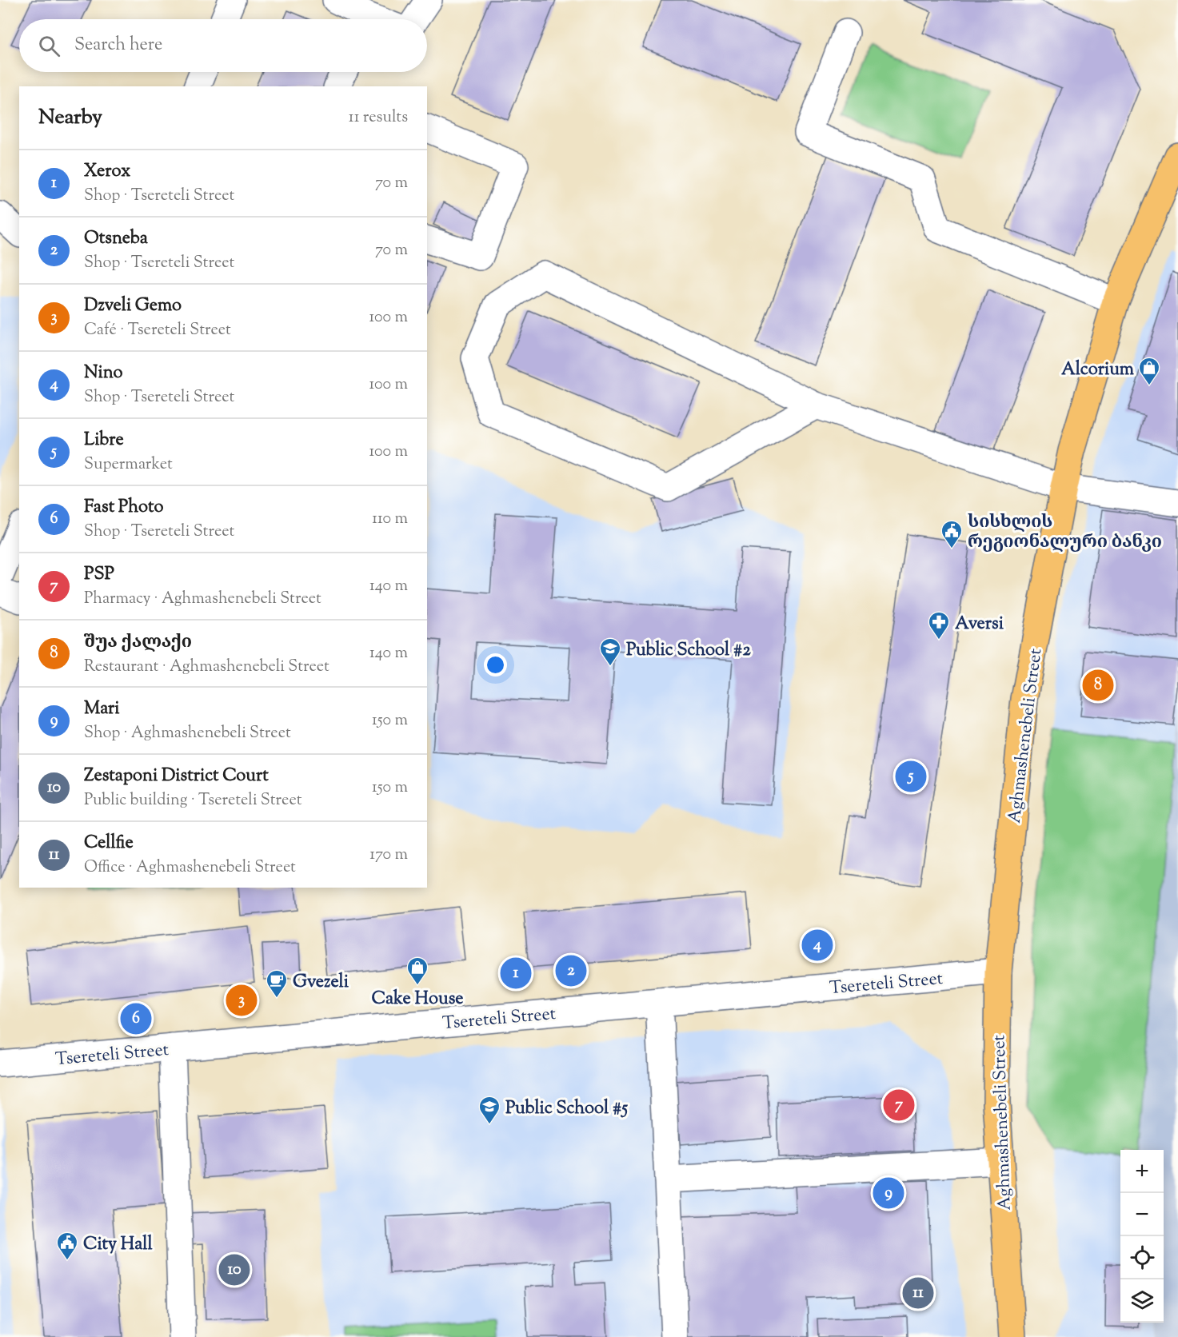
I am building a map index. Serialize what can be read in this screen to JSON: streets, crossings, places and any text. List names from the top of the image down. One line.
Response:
{"streets":{"main road":["Aghmashenebeli Street"],"street":["Tsereteli Street"]},"crossings":[["Aghmashenebeli Street","Tsereteli Street"]],"places":{"shop":["Alcorium","Cake House"],"public building":["სისხლის რეგიონალური ბანკი","City Hall"],"pharmacy":["Aversi"],"school or university":["Public School #2","Public School #5"],"cafe":["Gvezeli"]},"page":{"search":"Search here","heading":["Nearby","11 results"],"list":[{"mark":"1","name":"Xerox","note":"Shop · Tsereteli Street","value":"70 m"},{"mark":"2","name":"Otsneba","note":"Shop · Tsereteli Street","value":"70 m"},{"mark":"3","name":"Dzveli Gemo","note":"Café · Tsereteli Street","value":"100 m"},{"mark":"4","name":"Nino","note":"Shop · Tsereteli Street","value":"100 m"},{"mark":"5","name":"Libre","note":"Supermarket","value":"100 m"},{"mark":"6","name":"Fast Photo","note":"Shop · Tsereteli Street","value":"110 m"},{"mark":"7","name":"PSP","note":"Pharmacy · Aghmashenebeli Street","value":"140 m"},{"mark":"8","name":"შუა ქალაქი","note":"Restaurant · Aghmashenebeli Street","value":"140 m"},{"mark":"9","name":"Mari","note":"Shop · Aghmashenebeli Street","value":"150 m"},{"mark":"10","name":"Zestaponi District Court","note":"Public building · Tsereteli Street","value":"150 m"},{"mark":"11","name":"Cellfie","note":"Office · Aghmashenebeli Street","value":"170 m"}],"pins":["8","5","4","2","1","3","6","7","9","10","11"],"map_buttons":["+","−"]}}
